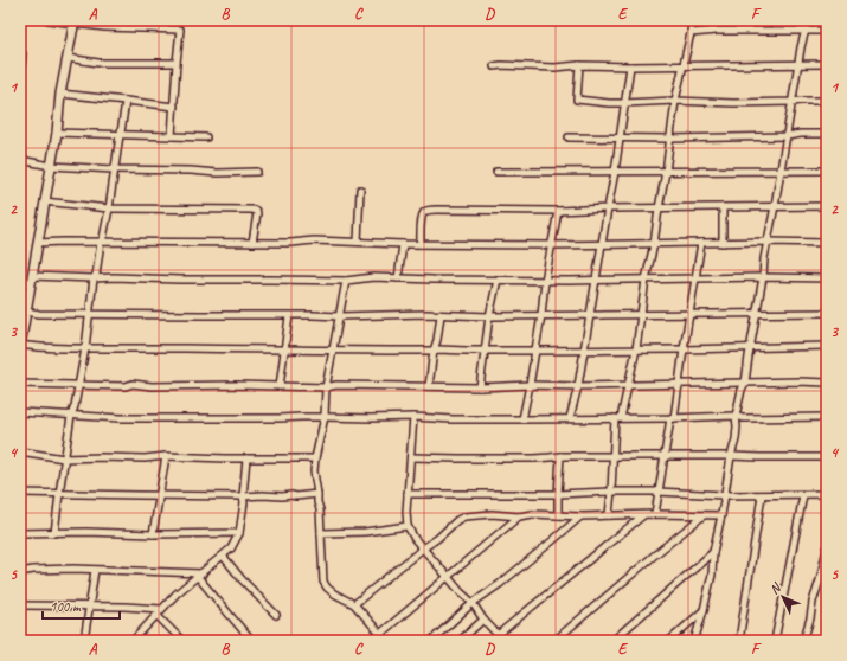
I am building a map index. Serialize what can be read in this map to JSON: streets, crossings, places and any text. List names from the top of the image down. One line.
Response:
{"scale_bar":"100 m","north":"top left","grid":{"columns":["A","B","C","D","E","F"],"rows":["1","2","3","4","5"]}}
